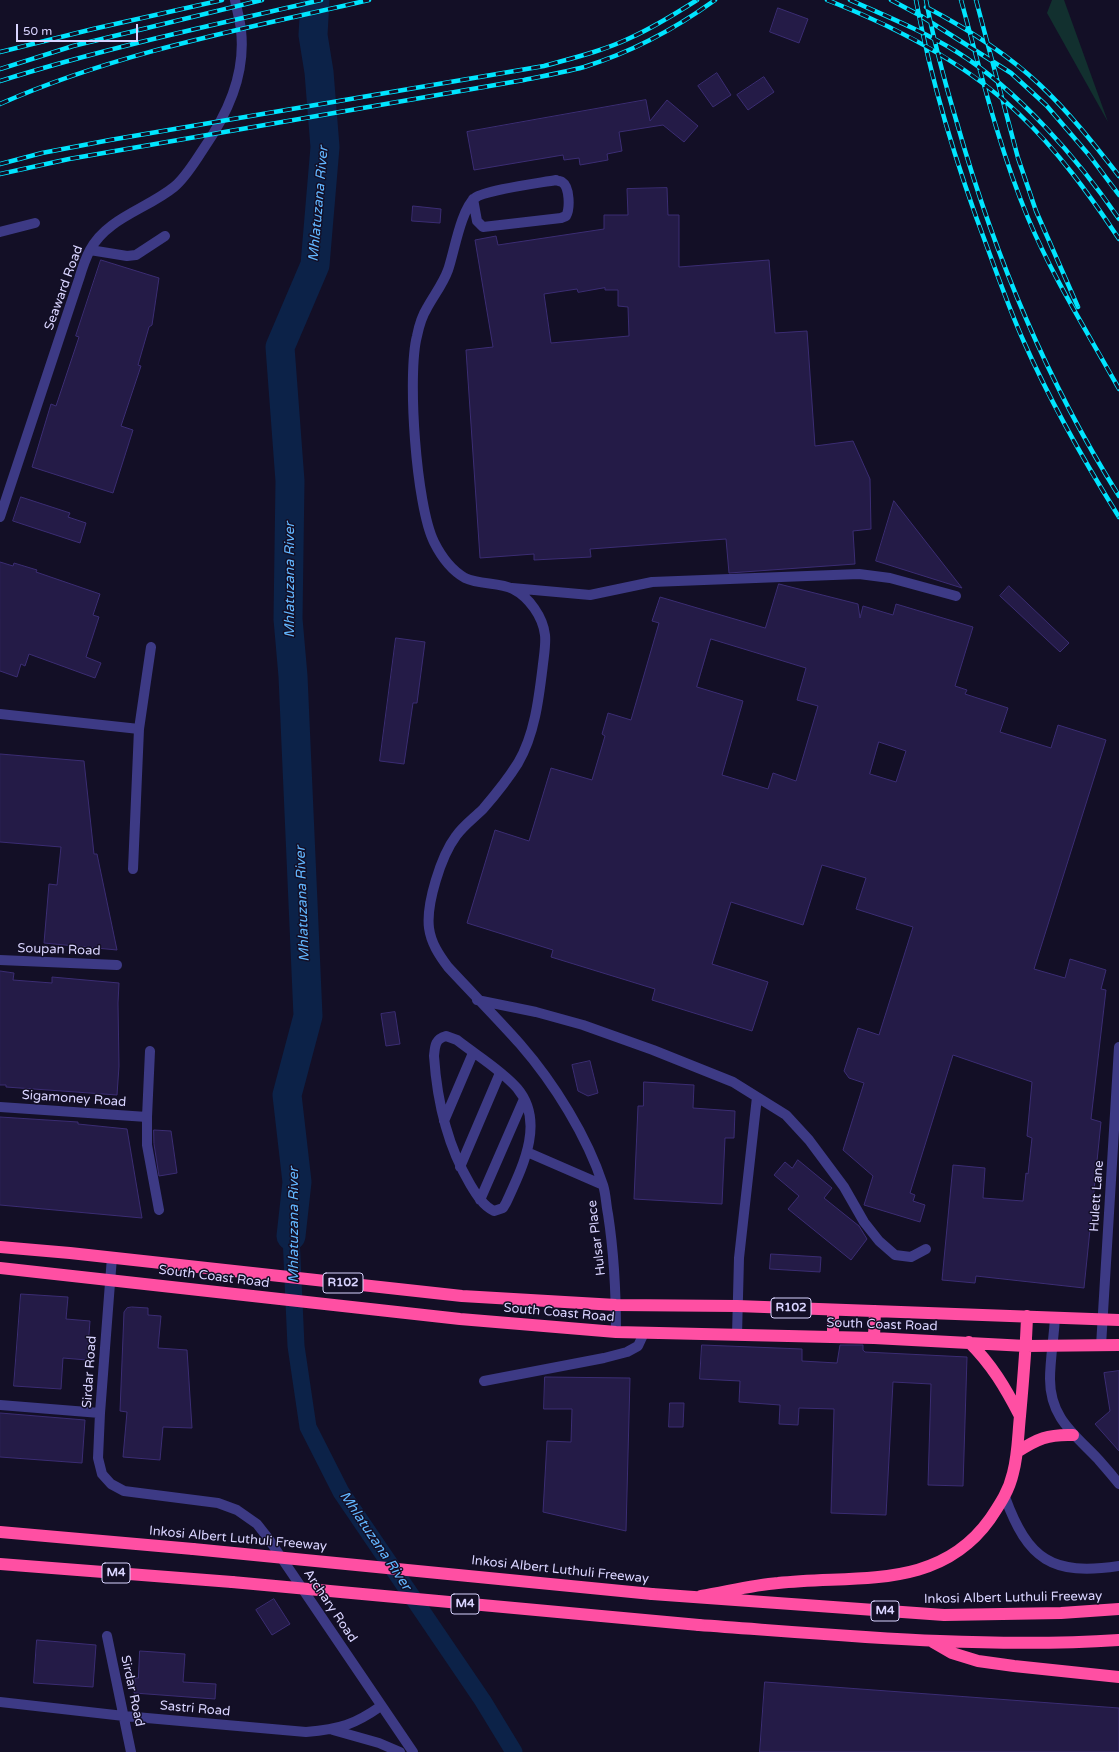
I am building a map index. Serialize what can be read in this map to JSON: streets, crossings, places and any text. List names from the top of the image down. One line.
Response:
{"streets":{"highway":["South Coast Road","R102","Inkosi Albert Luthuli Freeway","M4"],"street":["Seaward Road","Soupan Road","Sigamoney Road","Hulett Lane","Hulsar Place","Sirdar Road","Archary Road","Sastri Road"]},"crossings":[["Hulett Lane","South Coast Road"],["Hulsar Place","South Coast Road"],["South Coast Road","Sirdar Road"],["Sirdar Road","Archary Road"],["Sirdar Road","Sastri Road"],["Archary Road","Sastri Road"]],"water":["Mhlatuzana River"],"scale_bar":"50 m"}
